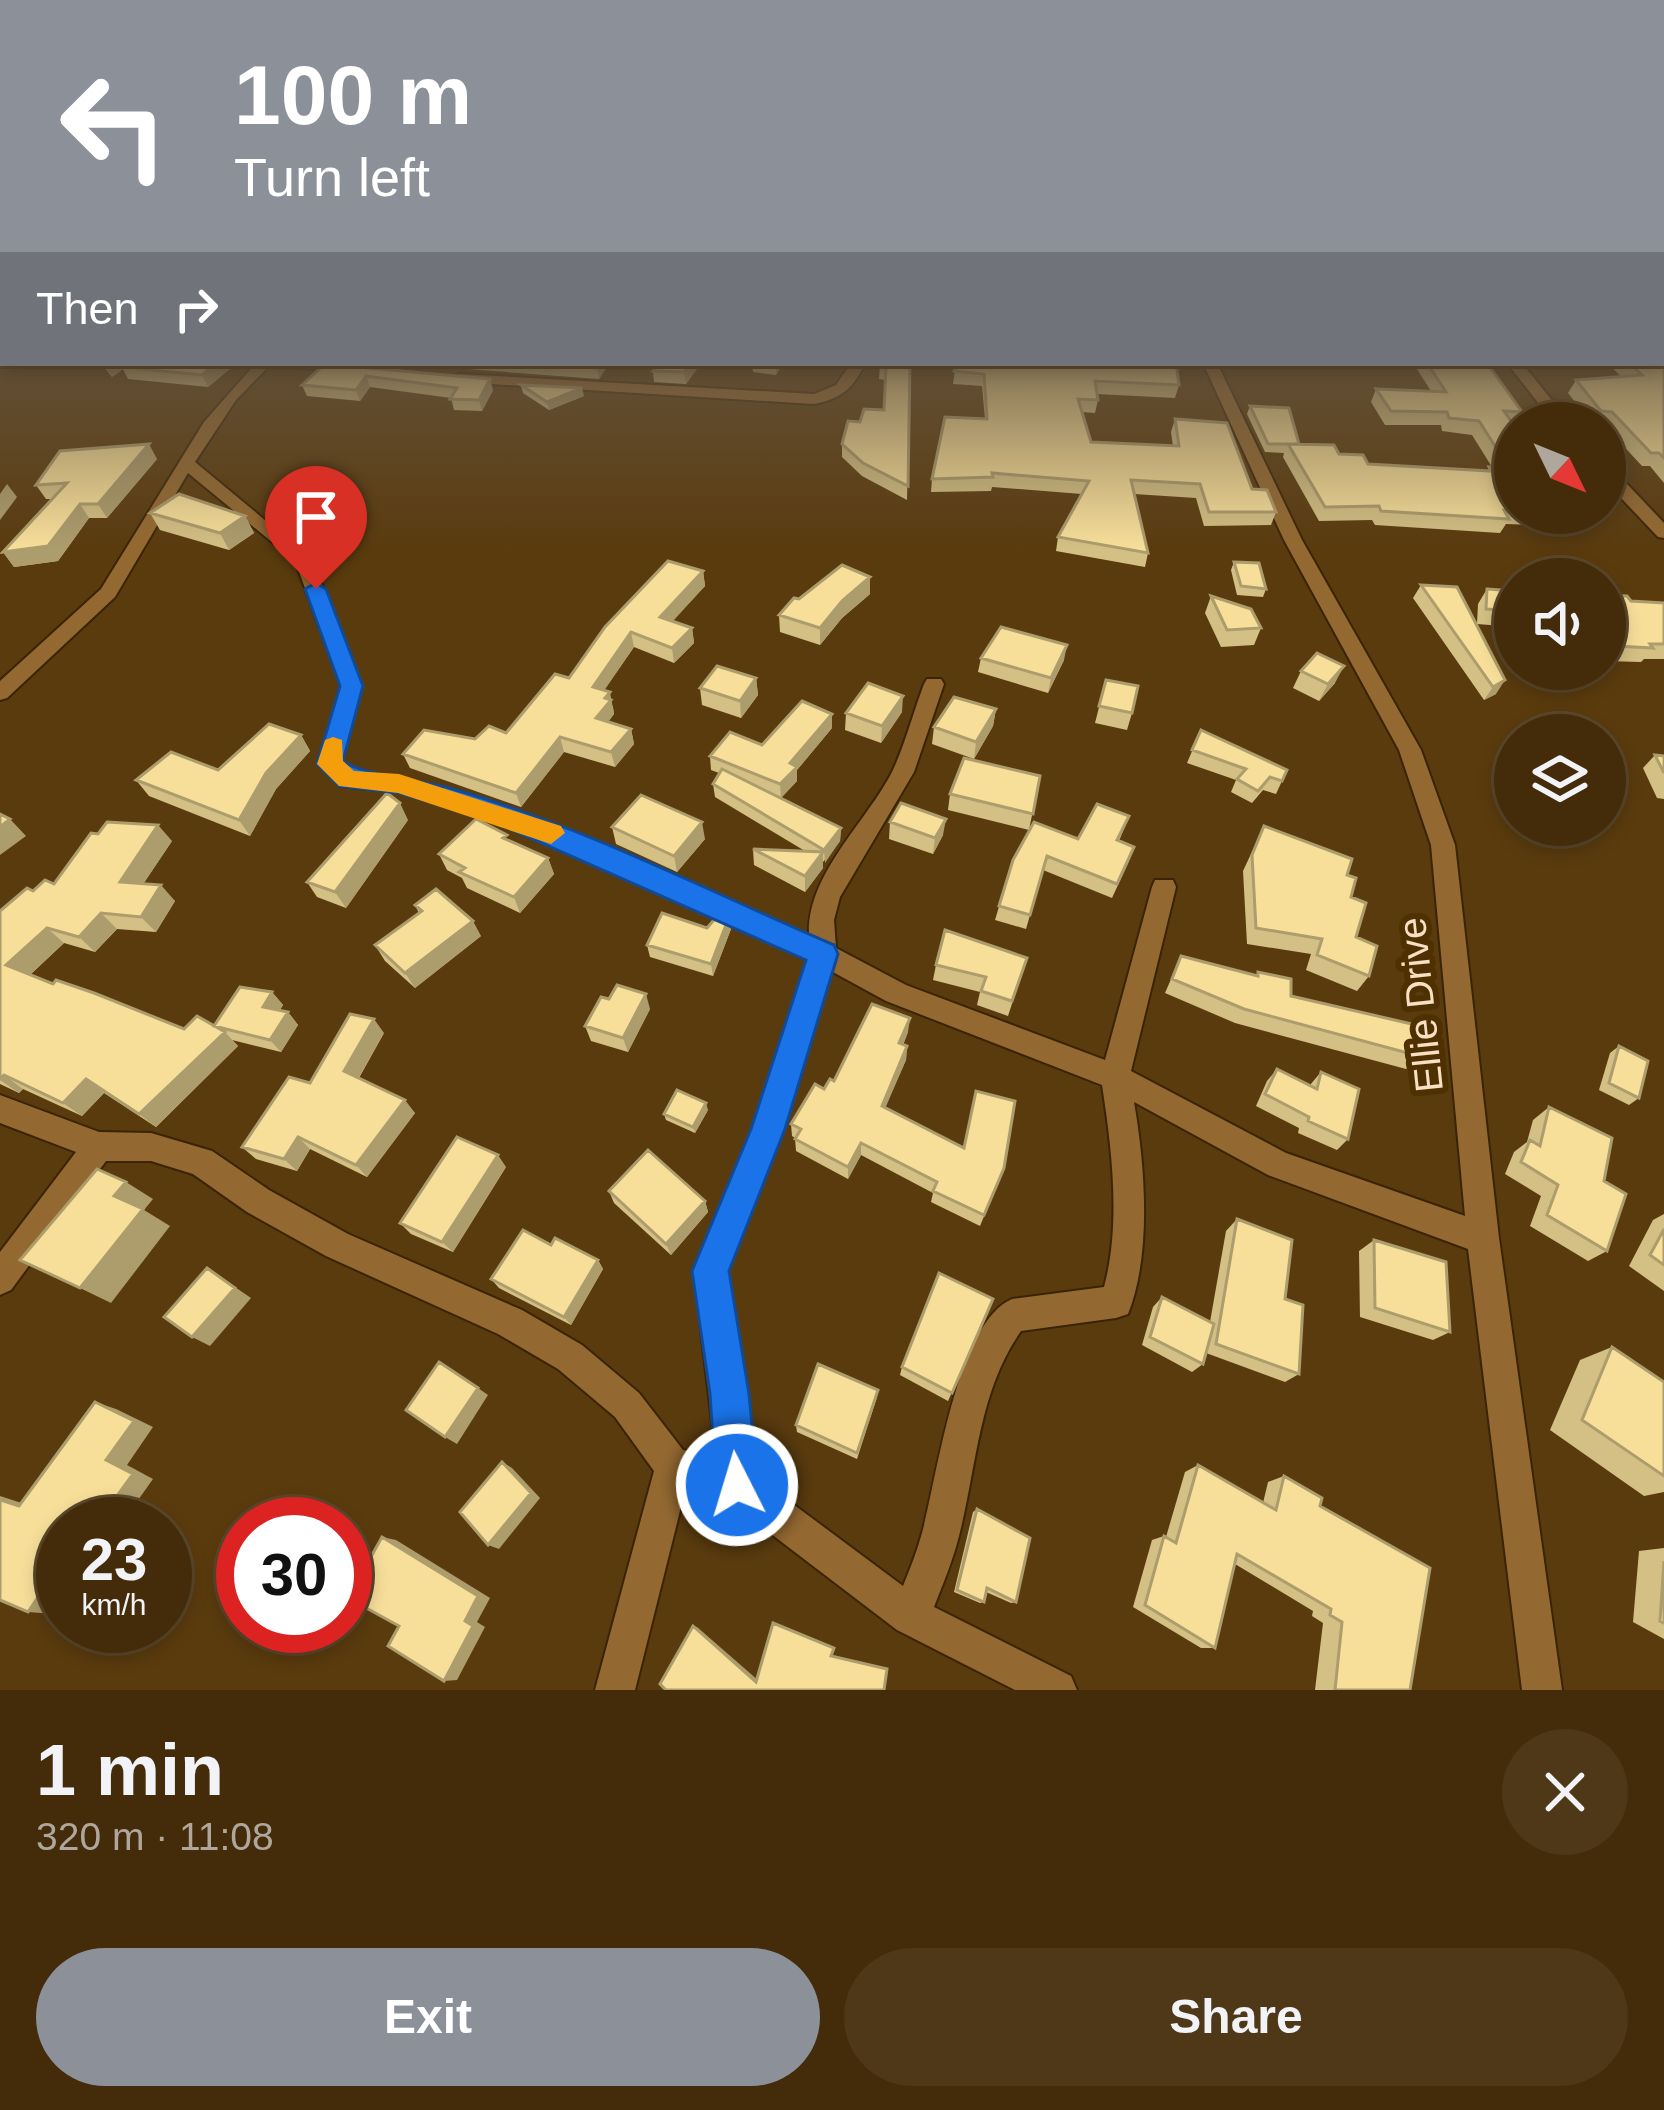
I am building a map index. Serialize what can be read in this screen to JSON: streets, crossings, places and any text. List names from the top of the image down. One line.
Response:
{"streets":{"street":["Ellie Drive"]},"north":"bottom right","page":{"turn":["100 m","Turn left"],"then":"Then","speed":"23 km/h","limit":"30","heading":["1 min","320 m · 11:08"],"buttons":["Exit","Share"]}}
